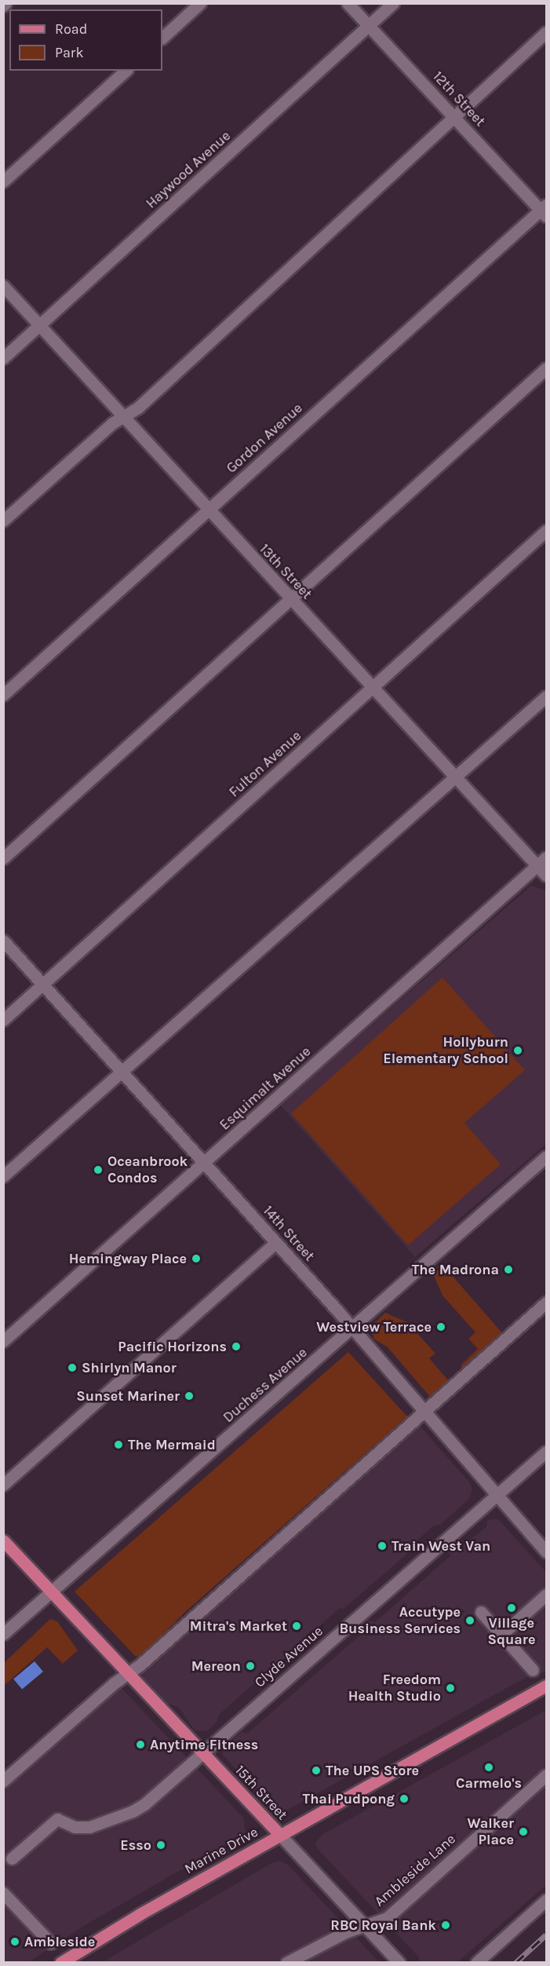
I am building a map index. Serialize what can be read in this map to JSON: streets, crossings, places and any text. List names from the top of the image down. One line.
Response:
{"streets":{"main road":["15th Street","Marine Drive"],"street":["12th Street","Haywood Avenue","Gordon Avenue","13th Street","Fulton Avenue","Esquimalt Avenue","14th Street","Duchess Avenue","Clyde Avenue","Ambleside Lane"]},"crossings":[["12th Street","Haywood Avenue"],["12th Street","Gordon Avenue"],["Haywood Avenue","13th Street"],["Gordon Avenue","13th Street"],["13th Street","Fulton Avenue"],["13th Street","Esquimalt Avenue"],["Fulton Avenue","14th Street"],["Esquimalt Avenue","14th Street"],["14th Street","Duchess Avenue"],["14th Street","Clyde Avenue"],["Duchess Avenue","15th Street"],["Clyde Avenue","15th Street"],["15th Street","Marine Drive"],["15th Street","Ambleside Lane"]],"places":["Hollyburn Elementary School","Oceanbrook Condos","Hemingway Place","The Madrona","Westview Terrace","Pacific Horizons","Shirlyn Manor","Sunset Mariner","The Mermaid","Train West Van","Village Square","Accutype Business Services","Mitra's Market","Mereon","Freedom Health Studio","Anytime Fitness","Carmelo's","The UPS Store","Thai Pudpong","Walker Place","Esso","RBC Royal Bank","Ambleside"],"legend":["Road","Park"]}
